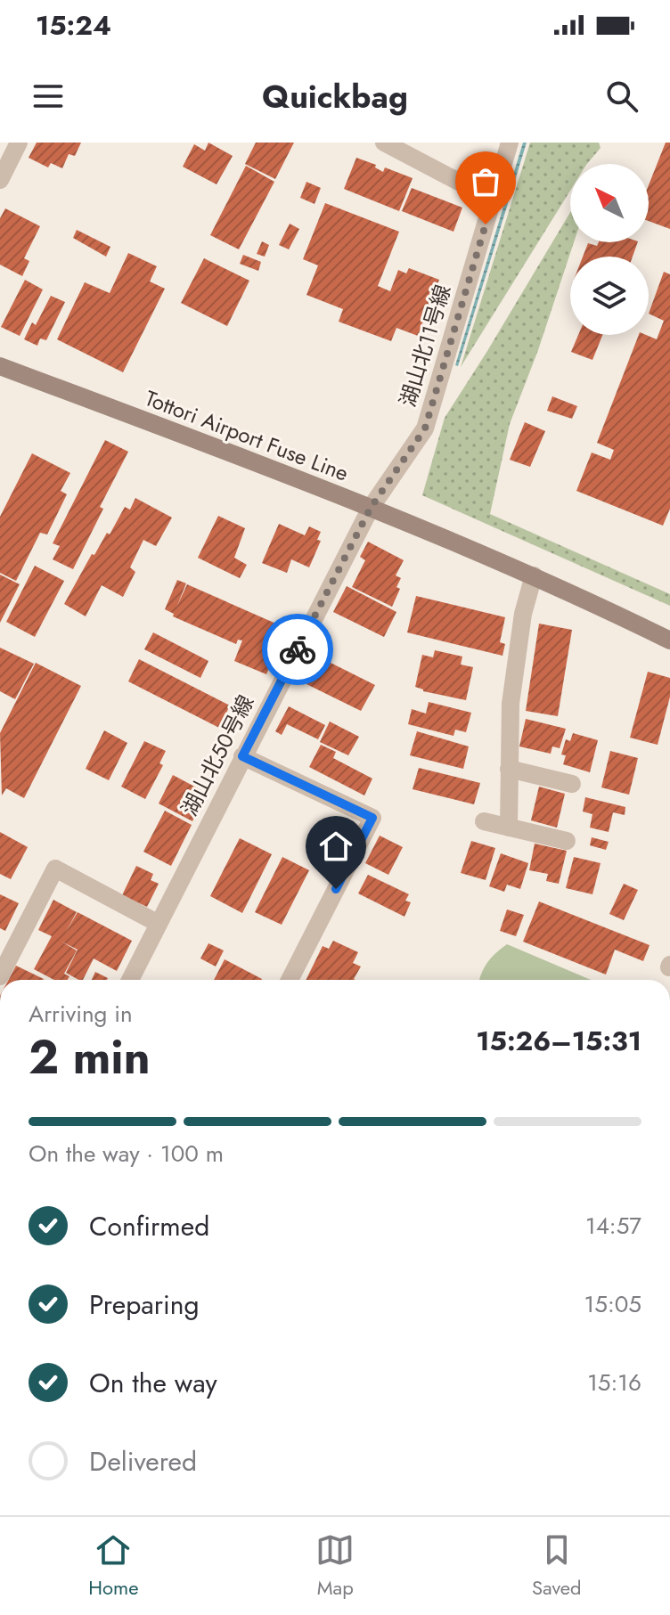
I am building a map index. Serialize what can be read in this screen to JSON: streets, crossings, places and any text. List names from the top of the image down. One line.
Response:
{"streets":{"main road":["Tottori Airport Fuse Line"],"street":["湖山北11号線","湖山北50号線"]},"crossings":[["湖山北11号線","Tottori Airport Fuse Line"],["湖山北11号線","湖山北50号線"],["Tottori Airport Fuse Line","湖山北50号線"]],"north":"top left","page":{"status":"15:24","header":"Quickbag","heading":["2 min","Arriving in","15:26–15:31"],"bar":"On the way · 100 m","list":[["Confirmed","14:57"],["Preparing","15:05"],["On the way","15:16"],"Delivered"],"tabs":["Home","Map","Saved"]}}
